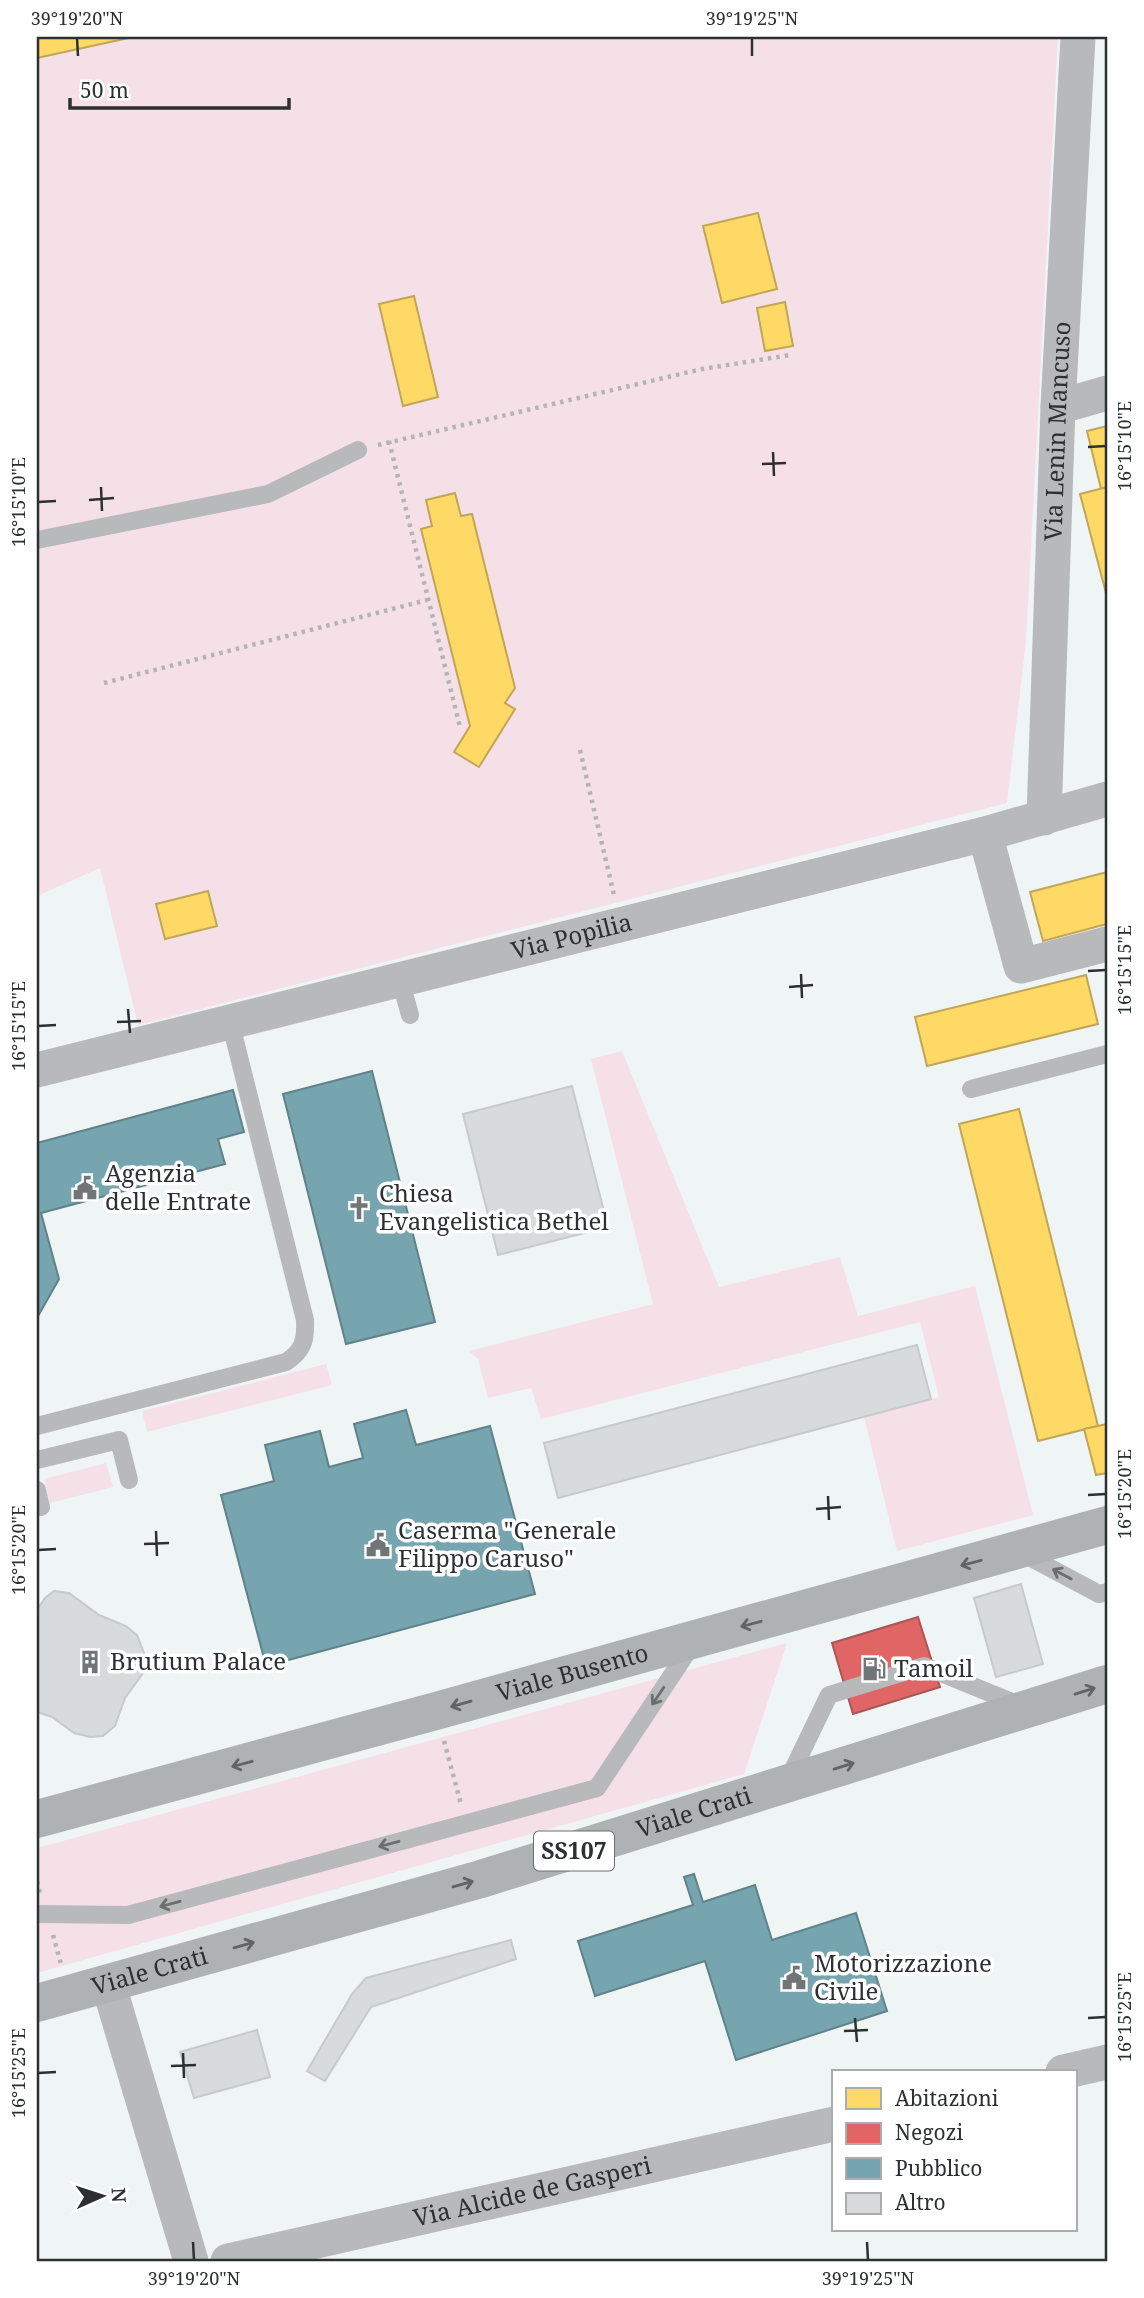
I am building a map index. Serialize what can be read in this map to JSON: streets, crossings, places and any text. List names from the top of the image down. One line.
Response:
{"streets":{"main road":["Viale Busento","Viale Crati","SS107"],"street":["Via Lenin Mancuso","Via Popilia","Via Alcide de Gasperi"]},"crossings":[["Via Lenin Mancuso","Via Popilia"]],"one_way":["Viale Busento","Viale Crati"],"places":{"public building":["Agenzia delle Entrate","Caserma \"Generale Filippo Caruso\"","Motorizzazione Civile"],"church":["Chiesa Evangelistica Bethel"],"building":["Brutium Palace"],"fuel station":["Tamoil"]},"legend":["Abitazioni","Negozi","Pubblico","Altro"],"scale_bar":"50 m","north":"right","coordinates":["39°19'20\"N","39°19'25\"N","16°15'10\"E","16°15'15\"E","16°15'20\"E","16°15'25\"E"]}
